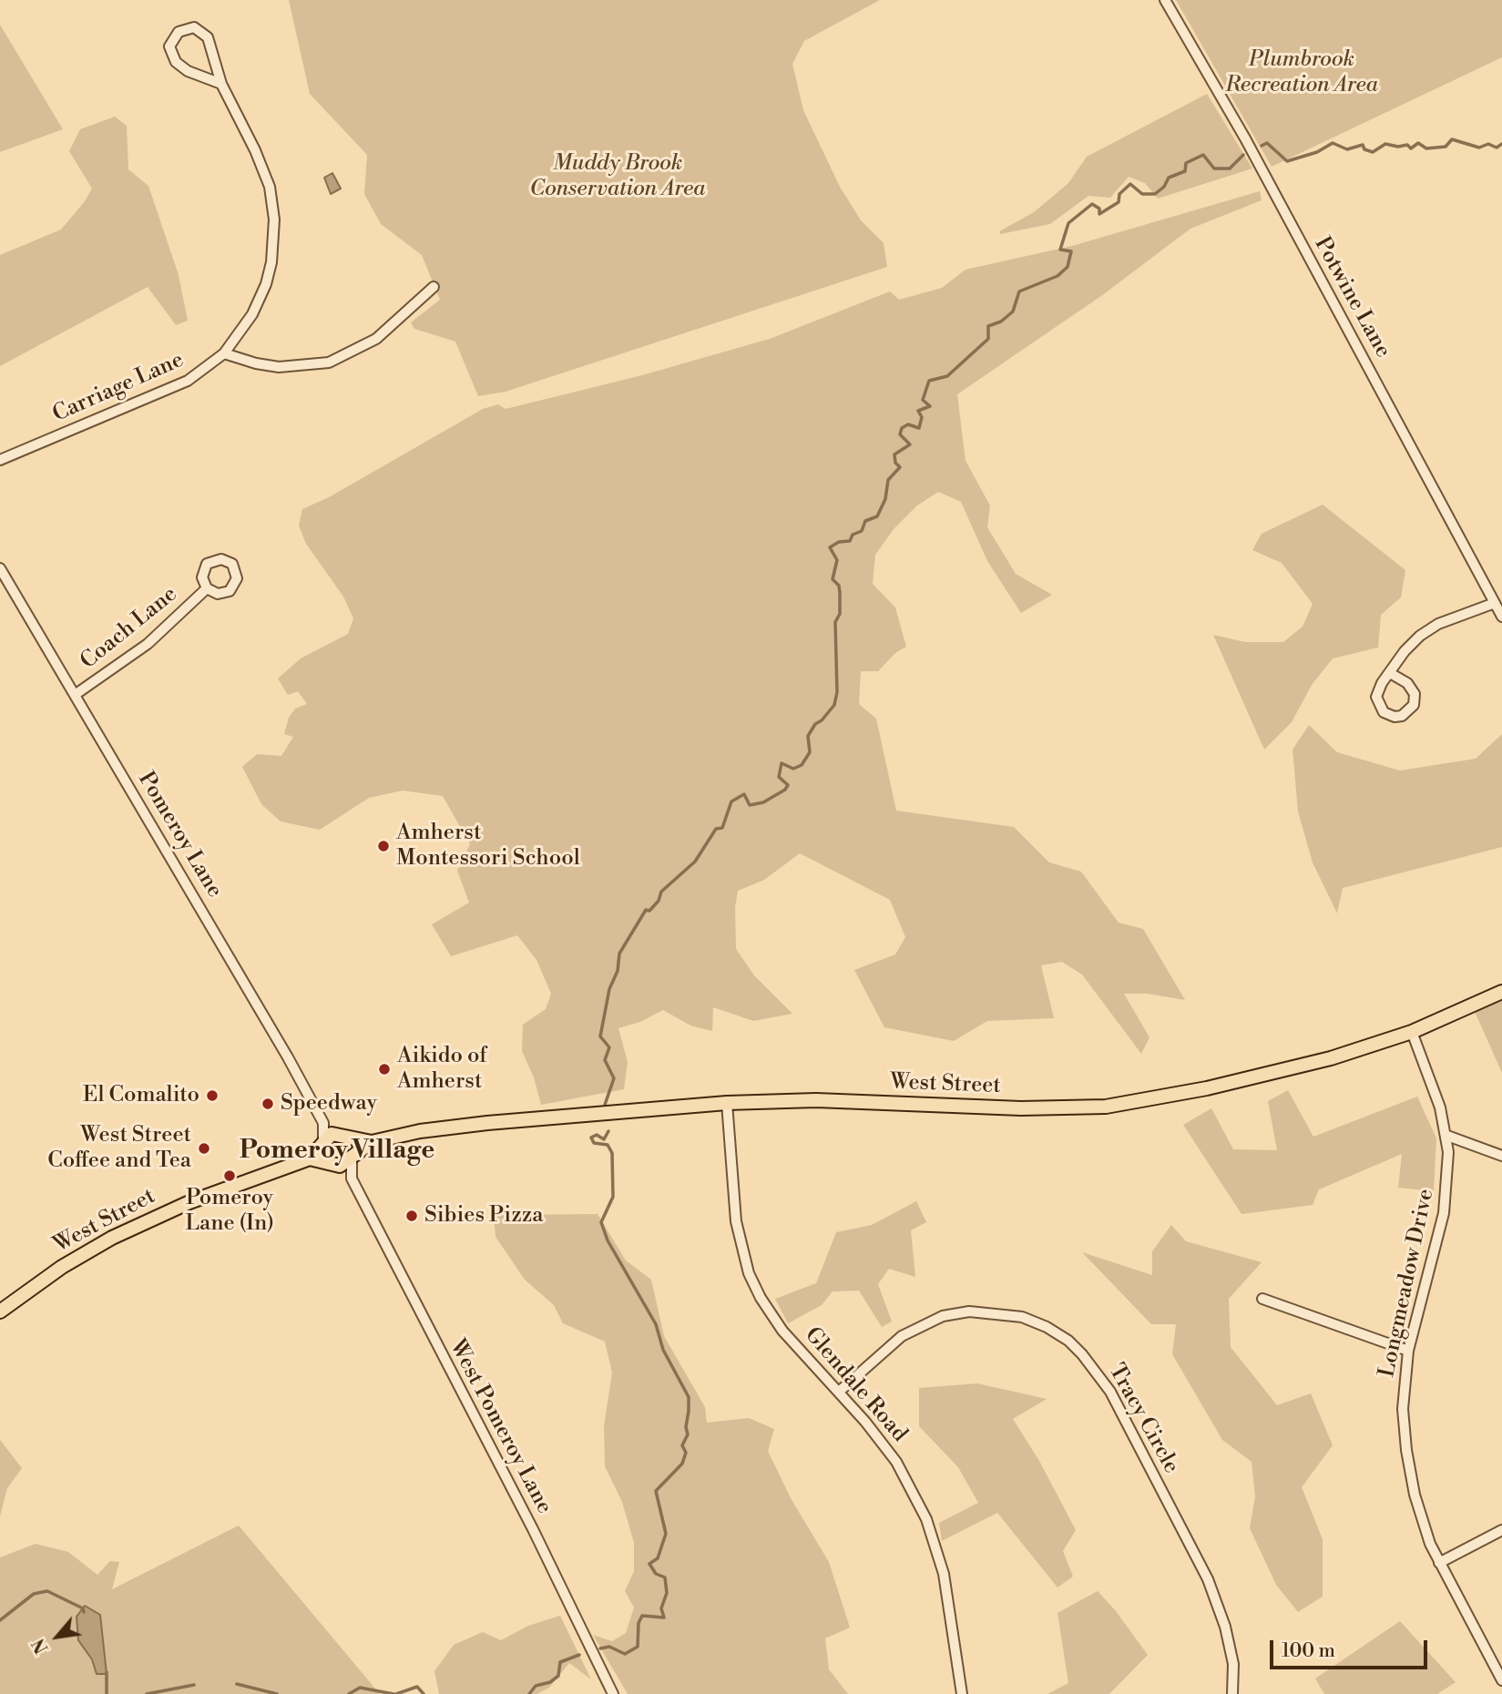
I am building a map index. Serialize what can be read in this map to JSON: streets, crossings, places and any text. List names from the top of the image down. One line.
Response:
{"streets":{"main road":["West Street"],"street":["Potwine Lane","Carriage Lane","Coach Lane","Pomeroy Lane","Longmeadow Drive","Glendale Road","Tracy Circle","West Pomeroy Lane"]},"crossings":[["Coach Lane","Pomeroy Lane"],["Pomeroy Lane","West Street"],["Pomeroy Lane","West Pomeroy Lane"],["West Street","Longmeadow Drive"],["West Street","Glendale Road"],["West Street","West Pomeroy Lane"],["Glendale Road","Tracy Circle"]],"districts":["Pomeroy Village"],"parks":["Plumbrook Recreation Area","Muddy Brook Conservation Area"],"places":["Amherst Montessori School","Aikido of Amherst","El Comalito","Speedway","West Street Coffee and Tea","Pomeroy Lane (In)","Sibies Pizza"],"scale_bar":"100 m","north":"bottom left"}
